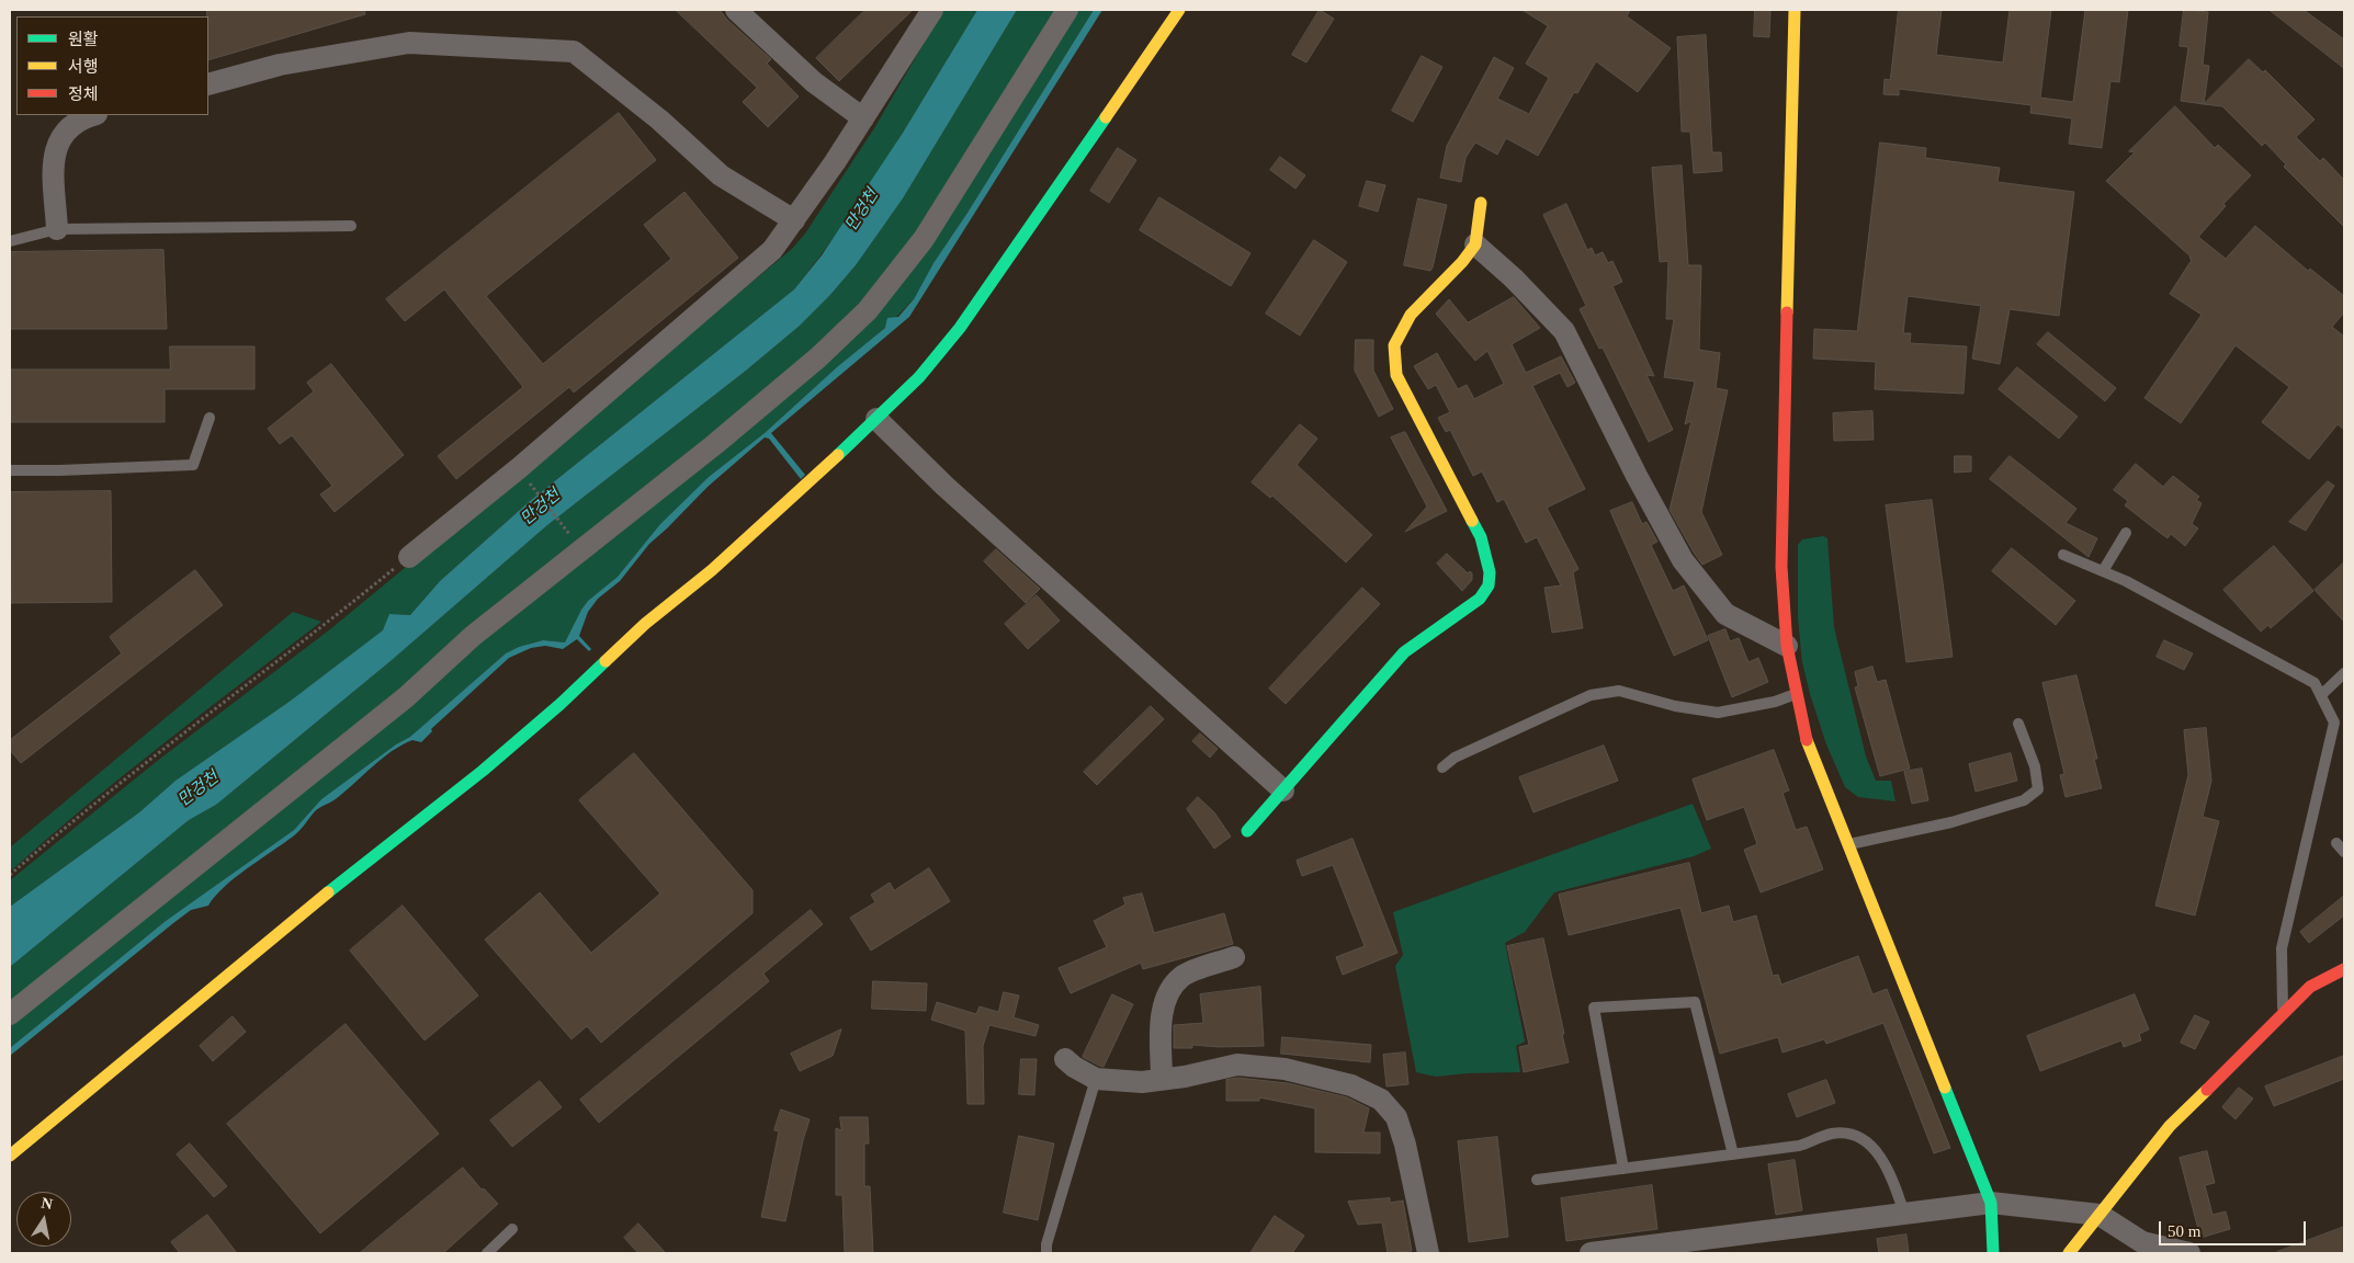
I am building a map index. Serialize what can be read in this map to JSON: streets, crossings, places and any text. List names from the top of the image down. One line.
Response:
{"water":["만겅천"],"legend":["원활","서행","정체"],"scale_bar":"50 m","north":"top"}
